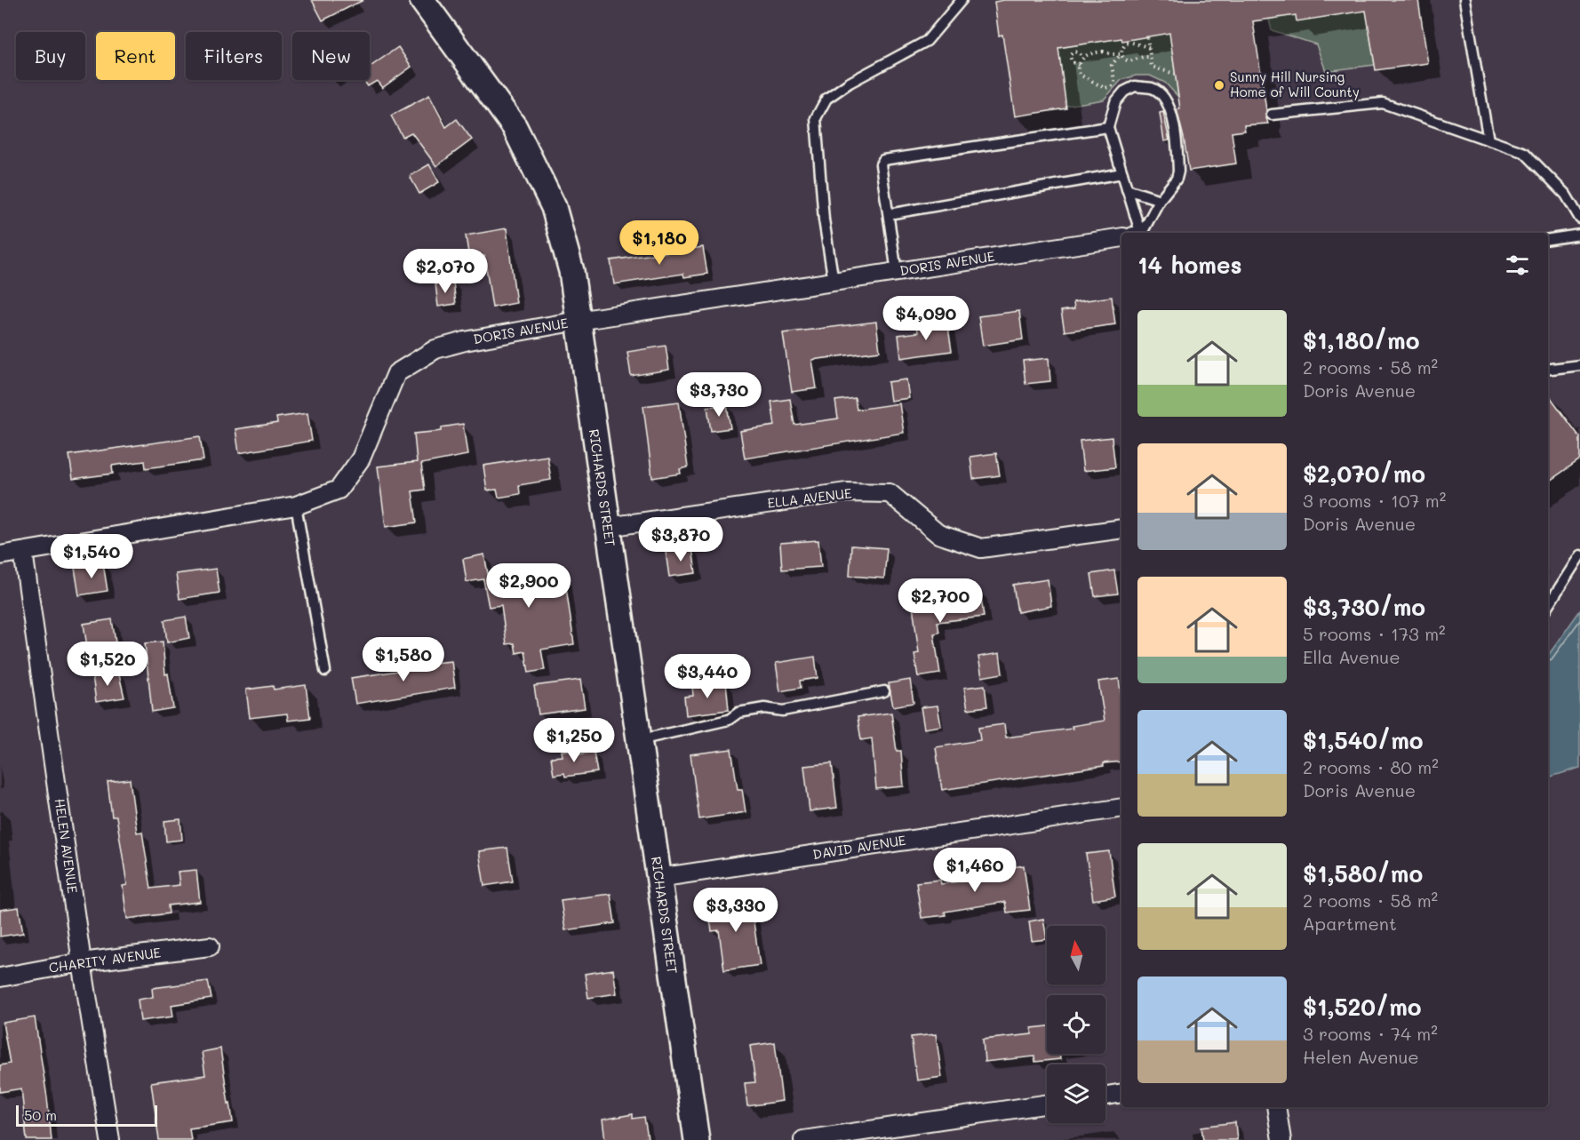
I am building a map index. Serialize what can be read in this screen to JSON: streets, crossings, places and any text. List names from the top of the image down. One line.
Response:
{"streets":{"street":["DORIS AVENUE","RICHARDS STREET","ELLA AVENUE","HELEN AVENUE","DAVID AVENUE","CHARITY AVENUE"]},"crossings":[["DORIS AVENUE","RICHARDS STREET"],["DORIS AVENUE","HELEN AVENUE"],["RICHARDS STREET","ELLA AVENUE"],["RICHARDS STREET","DAVID AVENUE"],["HELEN AVENUE","CHARITY AVENUE"]],"places":["Sunny Hill Nursing Home of Will County"],"scale_bar":"50 m","north":"top","page":{"chip":["Buy","Rent","Filters","New"],"price":["$1,180","$2,070","$4,090","$3,730","$3,870","$1,540","$2,900","$2,700","$1,580","$1,520","$3,440","$1,250","$1,460","$3,330"],"heading":"14 homes","list":[{"name":"$1,180/mo","note":"2 rooms · 58 m² · Doris Avenue"},{"name":"$2,070/mo","note":"3 rooms · 107 m² · Doris Avenue"},{"name":"$3,730/mo","note":"5 rooms · 173 m² · Ella Avenue"},{"name":"$1,540/mo","note":"2 rooms · 80 m² · Doris Avenue"},{"name":"$1,580/mo","note":"2 rooms · 58 m² · Apartment"},{"name":"$1,520/mo","note":"3 rooms · 74 m² · Helen Avenue"}],"scale":"50 m"}}
